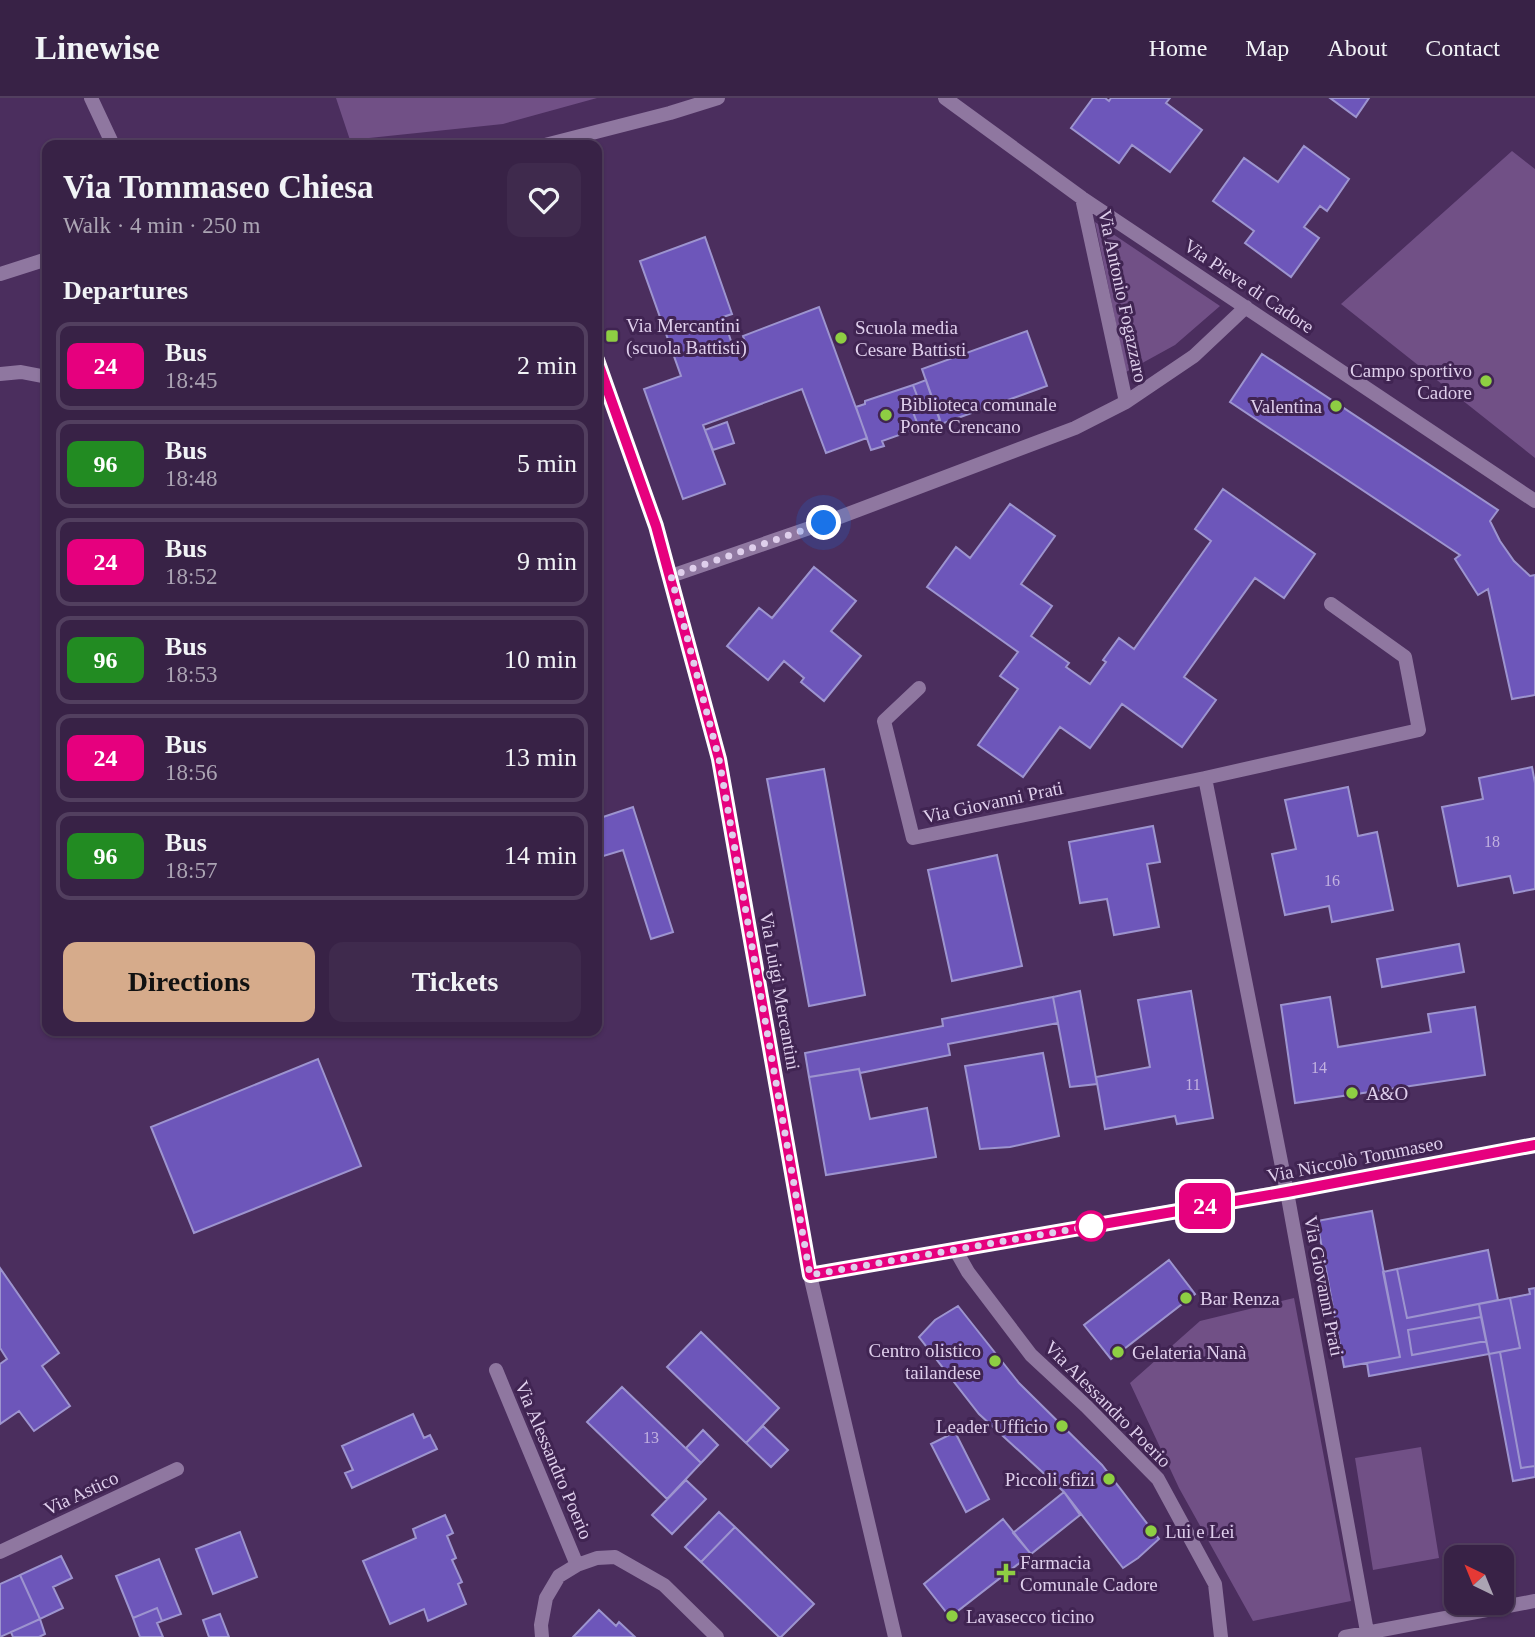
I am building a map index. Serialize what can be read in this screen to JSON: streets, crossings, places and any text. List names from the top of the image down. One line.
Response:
{"streets":{"street":["Via Pieve di Cadore","Via Antonio Fogazzaro","Via Giovanni Prati","Via Luigi Mercantini","Via Niccolò Tommaseo","Via Alessandro Poerio","Via Astico"]},"crossings":[["Via Pieve di Cadore","Via Antonio Fogazzaro"],["Via Antonio Fogazzaro","Via Luigi Mercantini"],["Via Giovanni Prati","Via Niccolò Tommaseo"],["Via Luigi Mercantini","Via Niccolò Tommaseo"],["Via Niccolò Tommaseo","Via Alessandro Poerio"]],"places":{"transit":["Via Mercantini (scuola Battisti)"],"other":["Scuola media Cesare Battisti","Campo sportivo Cadore","Valentina","Biblioteca comunale Ponte Crencano","A&O","Bar Renza","Gelateria Nanà","Centro olistico tailandese","Leader Ufficio","Piccoli sfizi","Lui e Lei","Lavasecco ticino"],"health":["Farmacia Comunale Cadore"]},"lines":["bus line 24"],"house_numbers":["18","16","14","11","13"],"north":"top left","page":{"header":"Linewise","nav":["Home","Map","About","Contact"],"on_map":"24","heading":[["Via Tommaseo Chiesa","Walk · 4 min · 250 m"],"Departures"],"list":[{"mark":"24","name":"Bus","note":"18:45","value":"2 min"},{"mark":"96","name":"Bus","note":"18:48","value":"5 min"},{"mark":"24","name":"Bus","note":"18:52","value":"9 min"},{"mark":"96","name":"Bus","note":"18:53","value":"10 min"},{"mark":"24","name":"Bus","note":"18:56","value":"13 min"},{"mark":"96","name":"Bus","note":"18:57","value":"14 min"}],"buttons":["Directions","Tickets"]}}
